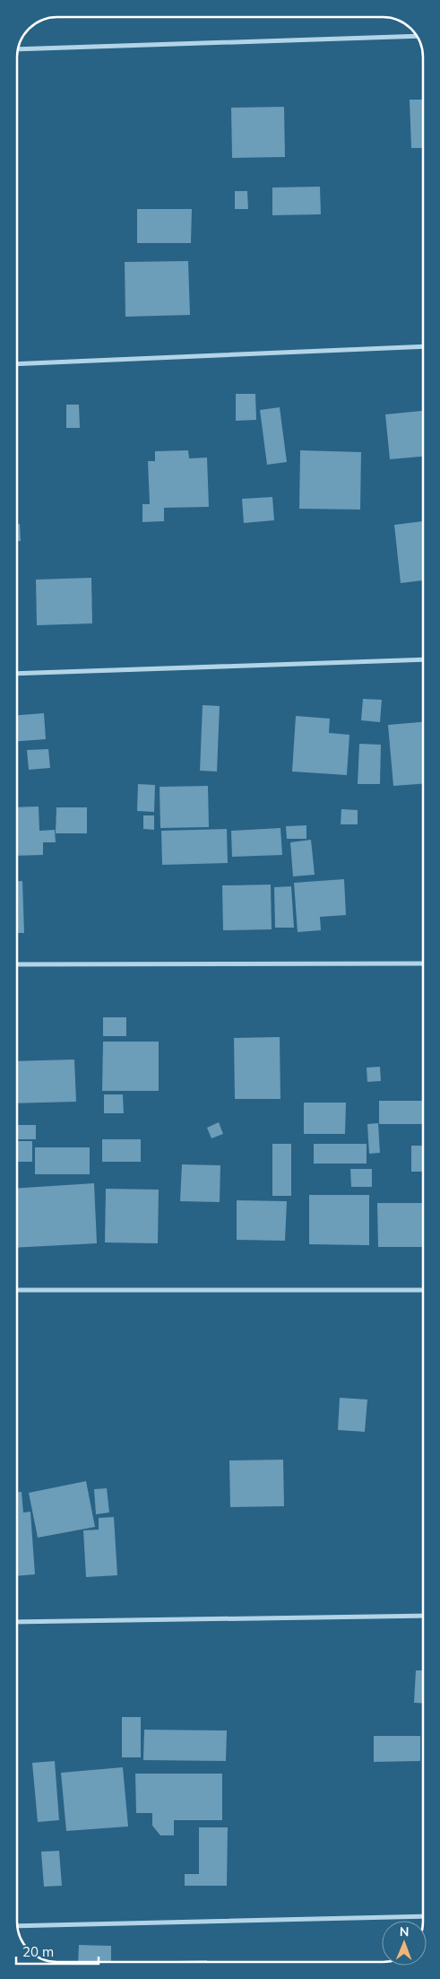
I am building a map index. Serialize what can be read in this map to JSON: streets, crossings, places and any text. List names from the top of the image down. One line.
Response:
{"scale_bar":"20 m","north":"top"}
